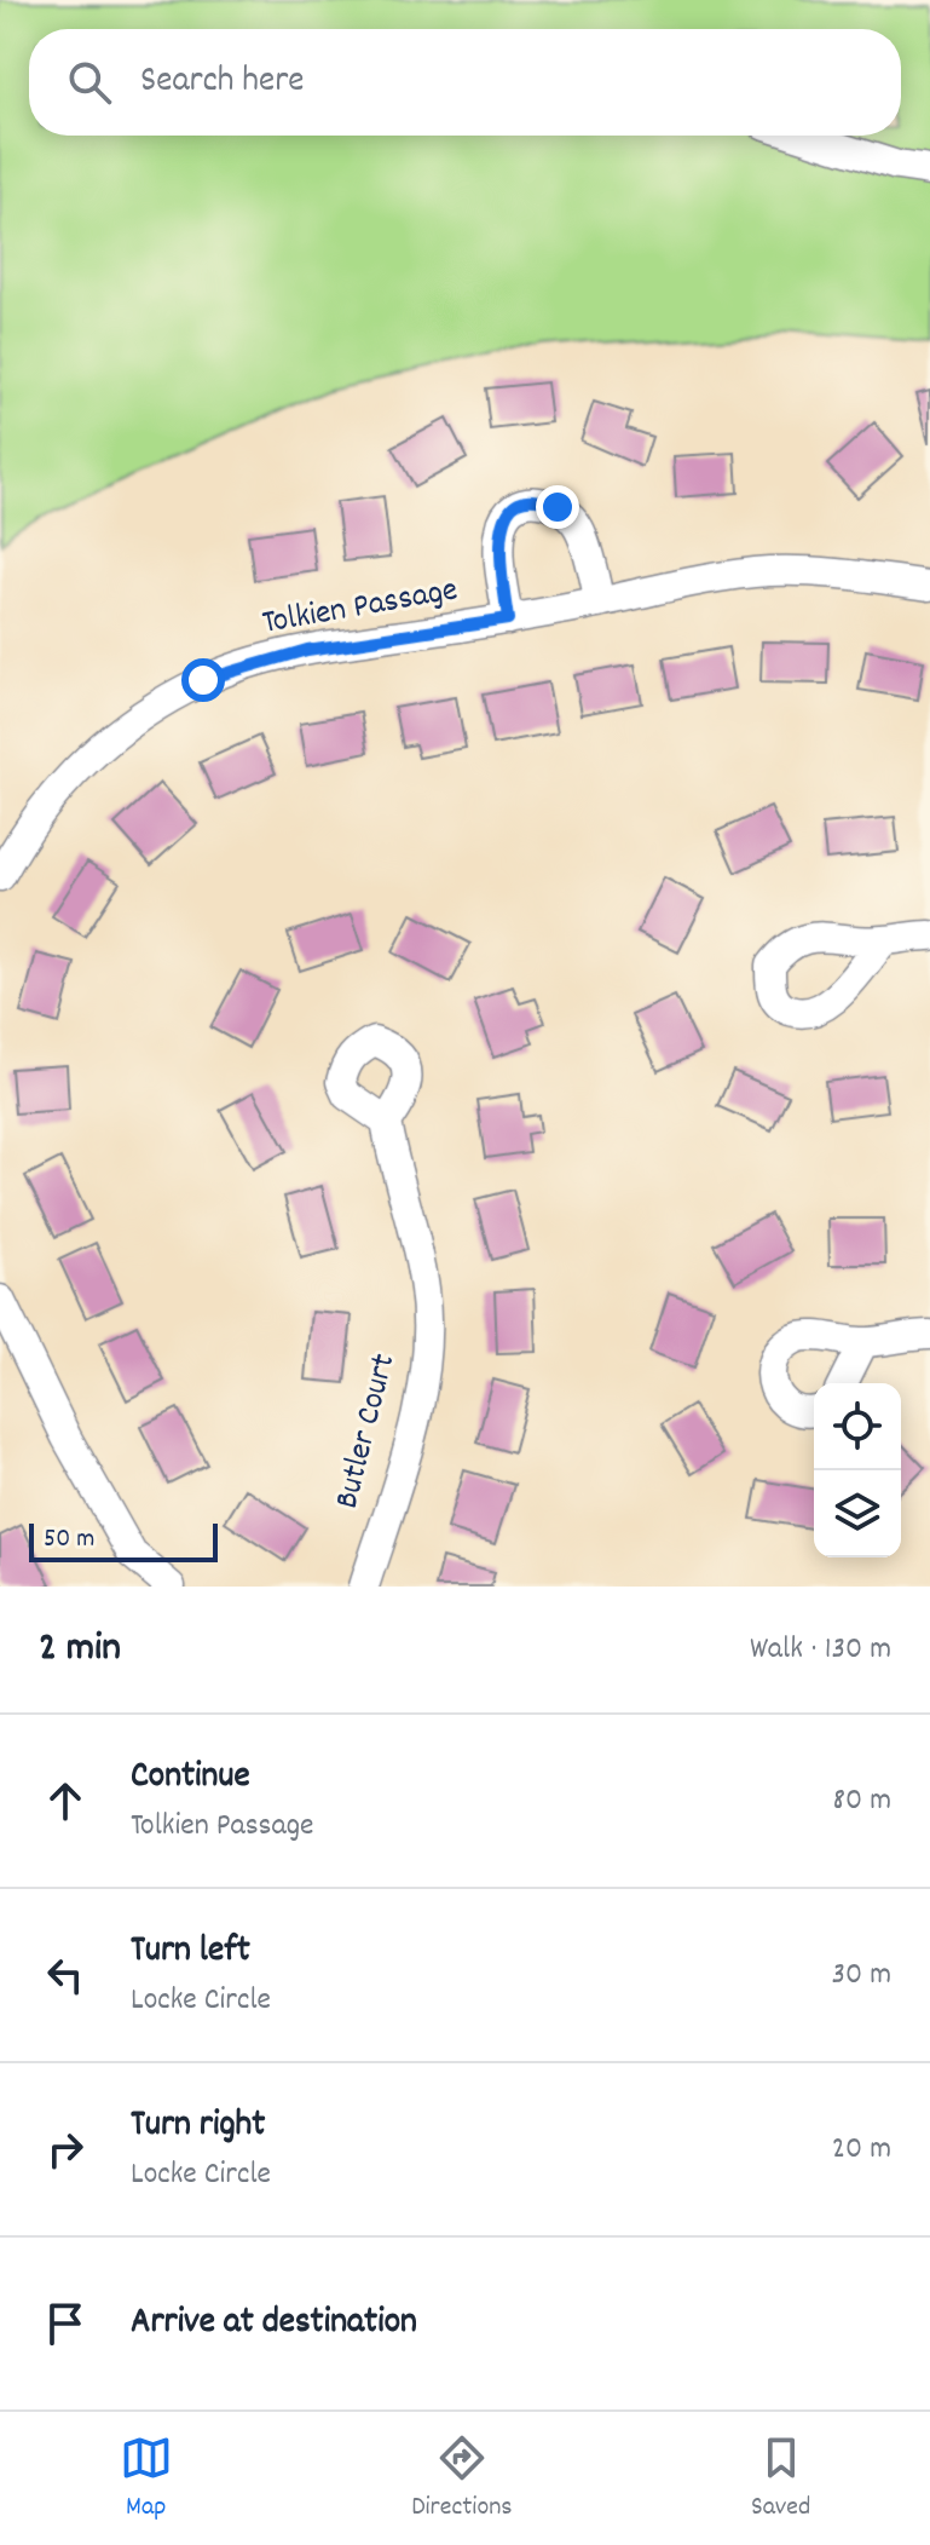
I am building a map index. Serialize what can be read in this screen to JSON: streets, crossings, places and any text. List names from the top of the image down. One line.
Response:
{"streets":{"street":["Tolkien Passage","Butler Court"]},"scale_bar":"50 m","page":{"search":"Search here","scale":"50 m","heading":["2 min","Walk · 130 m"],"list":[["Continue","Tolkien Passage","80 m"],["Turn left","Locke Circle","30 m"],["Turn right","Locke Circle","20 m"],"Arrive at destination"],"nav":["Map","Directions","Saved"]}}
